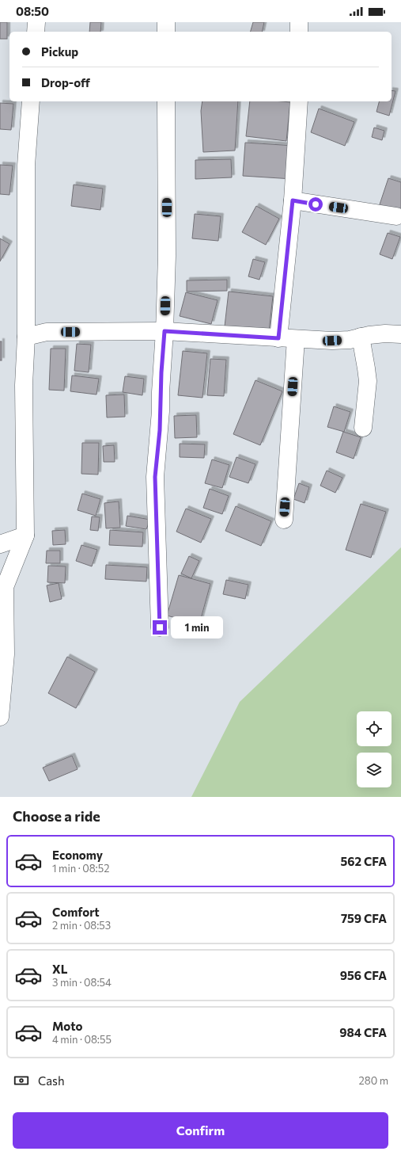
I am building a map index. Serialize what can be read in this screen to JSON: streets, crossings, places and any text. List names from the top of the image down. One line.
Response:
{"page":{"status":"08:50","banner":["Pickup","Drop-off"],"bubble":"1 min","heading":"Choose a ride","list":[{"name":"Economy","note":"1 min · 08:52","value":"562 CFA"},{"name":"Comfort","note":"2 min · 08:53","value":"759 CFA"},{"name":"XL","note":"3 min · 08:54","value":"956 CFA"},{"name":"Moto","note":"4 min · 08:55","value":"984 CFA"}],"pay":["Cash","280 m"],"buttons":"Confirm"}}
